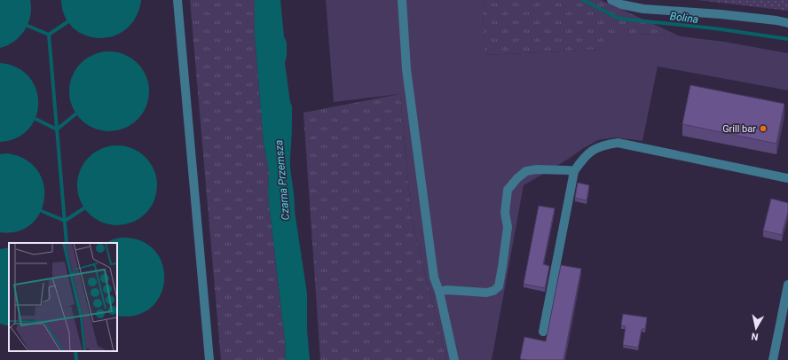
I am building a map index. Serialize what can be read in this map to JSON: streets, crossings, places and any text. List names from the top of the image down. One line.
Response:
{"water":["Bolina","Czarna Przemsza"],"places":["Grill bar"],"north":"bottom"}
